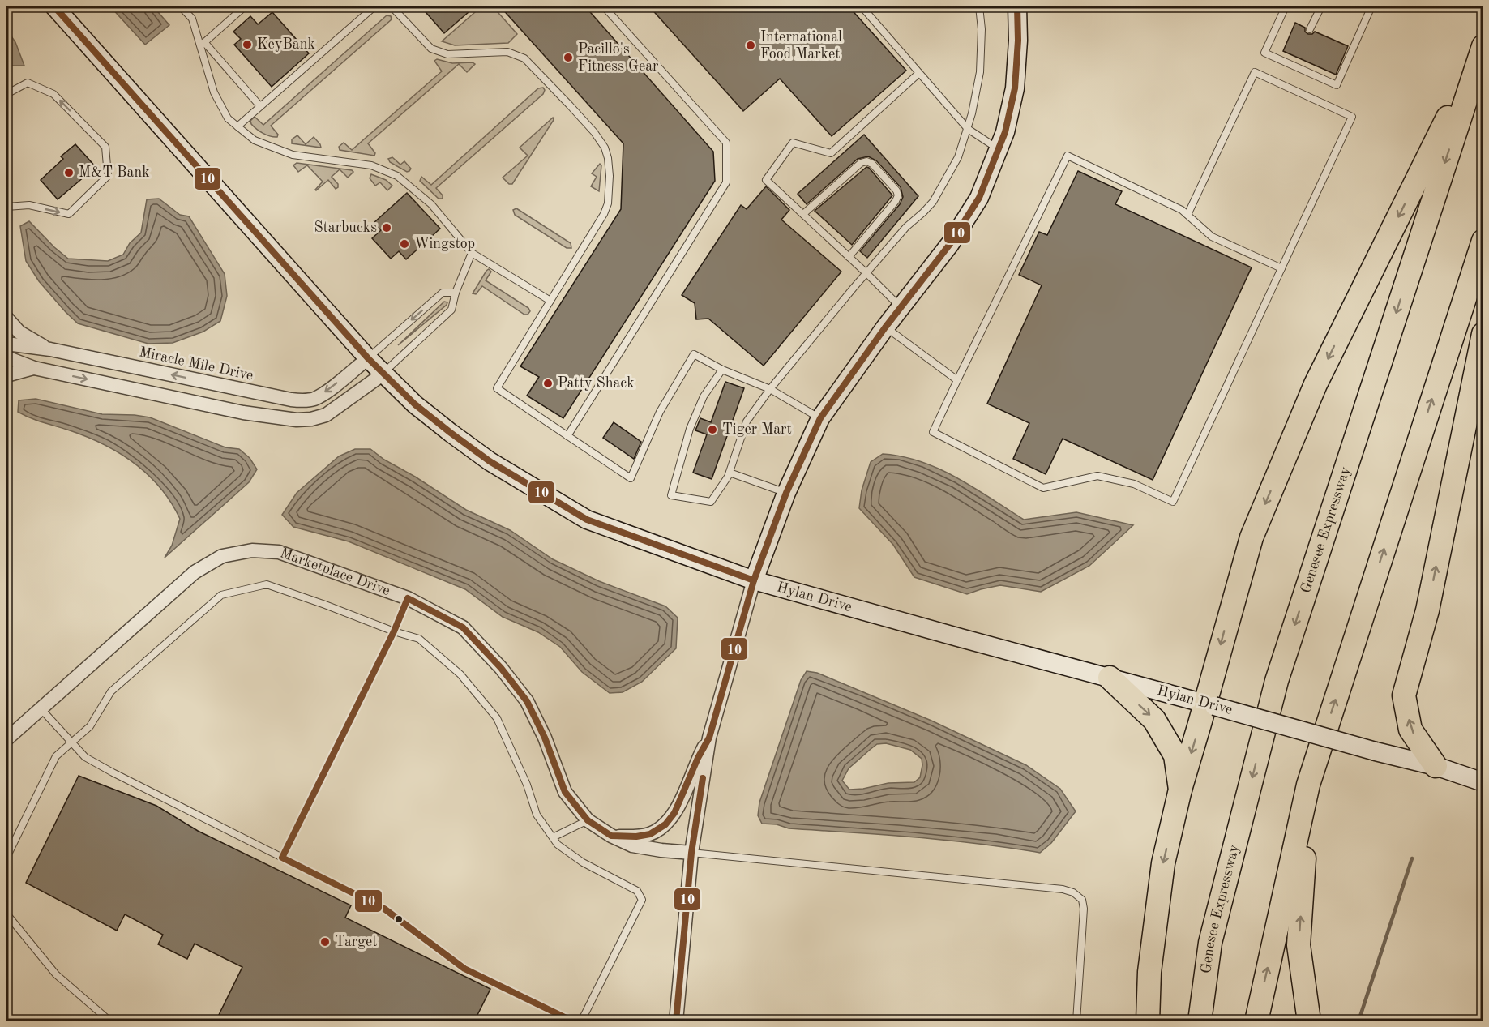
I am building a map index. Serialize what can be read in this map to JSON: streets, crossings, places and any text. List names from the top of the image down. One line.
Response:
{"streets":{"highway":["Genesee Expressway"],"main road":["Hylan Drive"],"street":["Miracle Mile Drive","Marketplace Drive"]},"crossings":[["Miracle Mile Drive","Hylan Drive"]],"places":["KeyBank","International Food Market","Pacillo's Fitness Gear","M&T Bank","Starbucks","Wingstop","Patty Shack","Tiger Mart","Target"],"lines":["transit line 10"]}
